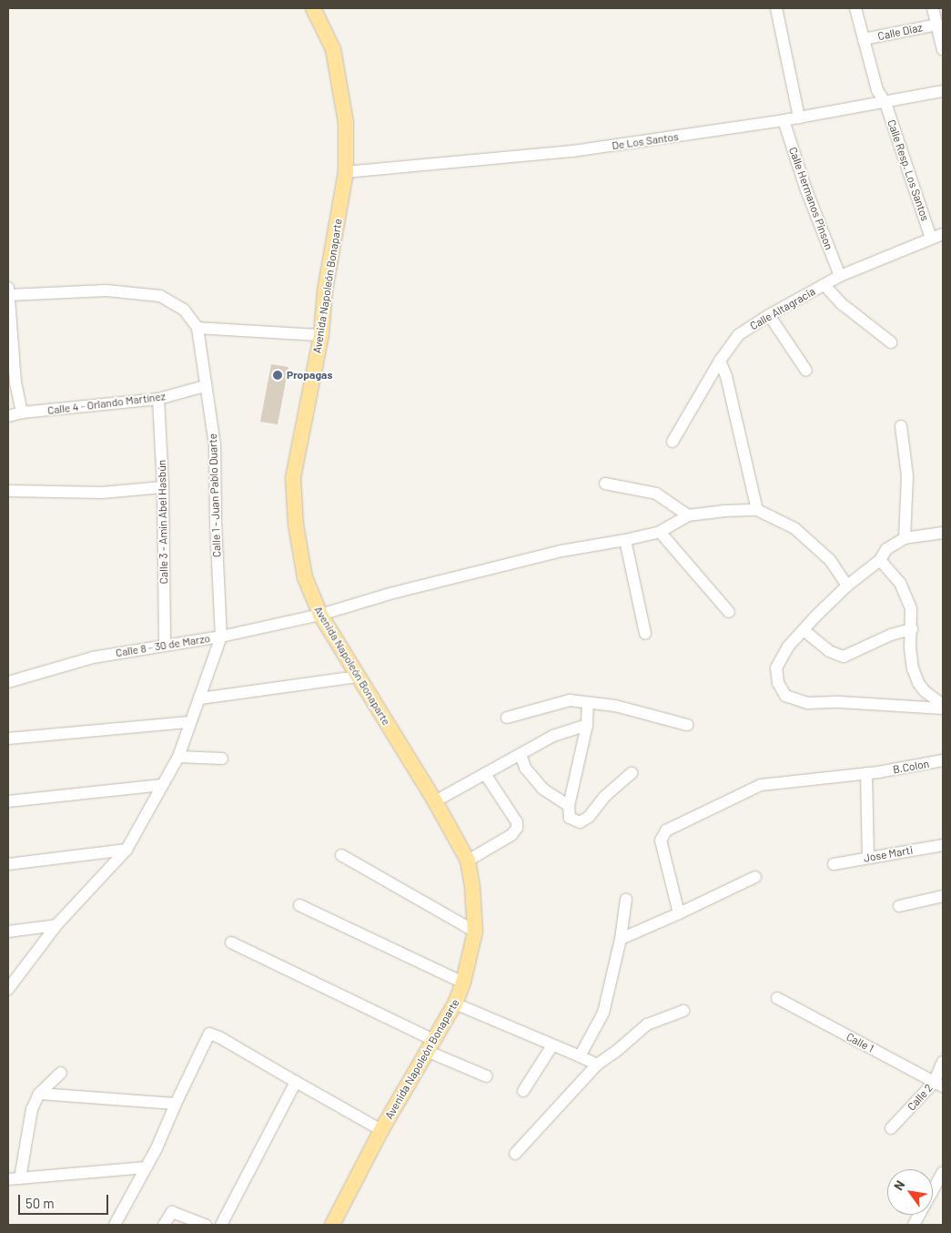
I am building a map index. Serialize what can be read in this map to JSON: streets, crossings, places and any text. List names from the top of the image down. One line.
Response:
{"streets":{"main road":["Avenida Napoleón Bonaparte"],"street":["Calle Diaz","De Los Santos","Calle Resp. Los Santos","Calle Hermanos Pinson","Calle Altagracia","Calle 4 - Orlando Martínez","Calle 1 - Juan Pablo Duarte","Calle 3 - Amín Abel Hasbún","Calle 8 - 30 de Marzo","B.Colon","Jose Marti","Calle 1","Calle 2"]},"crossings":[["Calle Diaz","Calle Resp. Los Santos"],["De Los Santos","Calle Resp. Los Santos"],["De Los Santos","Calle Hermanos Pinson"],["De Los Santos","Avenida Napoleón Bonaparte"],["Calle Resp. Los Santos","Calle Altagracia"],["Calle Hermanos Pinson","Calle Altagracia"],["Avenida Napoleón Bonaparte","Calle 8 - 30 de Marzo"],["Calle 4 - Orlando Martínez","Calle 1 - Juan Pablo Duarte"],["Calle 4 - Orlando Martínez","Calle 3 - Amín Abel Hasbún"],["Calle 1 - Juan Pablo Duarte","Calle 8 - 30 de Marzo"],["Calle 3 - Amín Abel Hasbún","Calle 8 - 30 de Marzo"],["Calle 1","Calle 2"]],"places":["Propagas"],"scale_bar":"50 m","north":"top left"}
